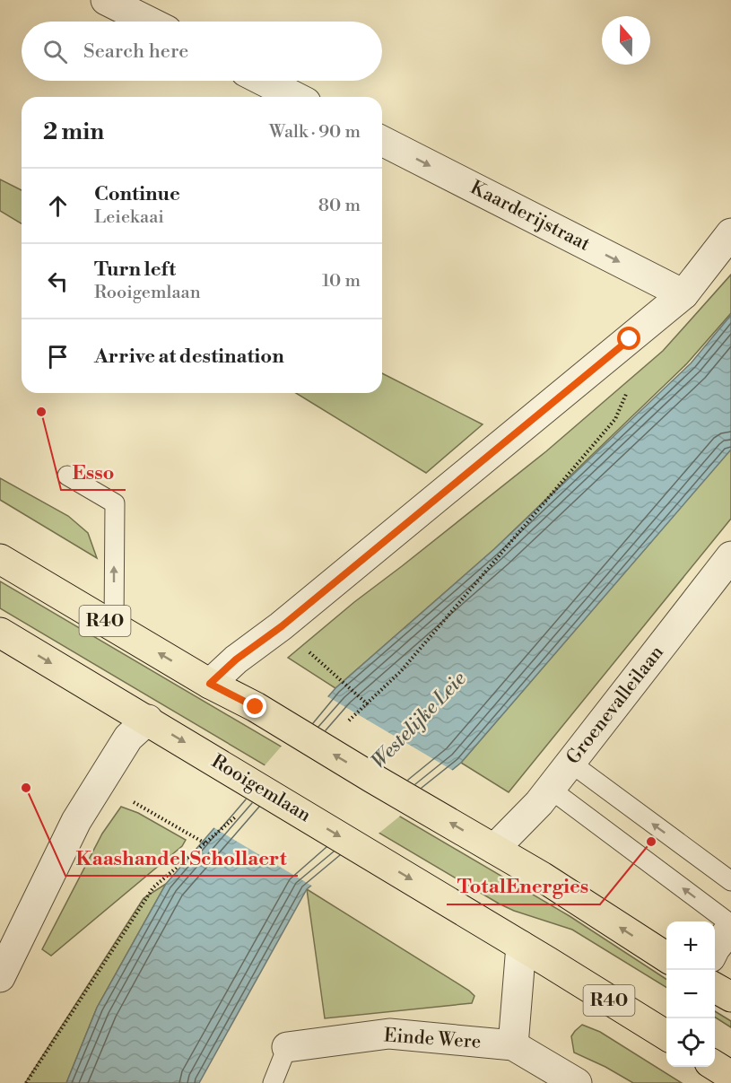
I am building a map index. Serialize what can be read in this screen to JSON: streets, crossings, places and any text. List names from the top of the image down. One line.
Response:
{"streets":{"main road":["R40","Rooigemlaan"],"street":["Kaarderijstraat","Groenevalleilaan","Einde Were"]},"crossings":[["R40","Groenevalleilaan"],["R40","Rooigemlaan"]],"one_way":["Kaarderijstraat"],"water":["Westelijke Leie"],"places":["Esso","Kaashandel Schollaert","TotalEnergies"],"north":"top","page":{"search":"Search here","heading":["2 min","Walk · 90 m"],"list":[["Continue","Leiekaai","80 m"],["Turn left","Rooigemlaan","10 m"],"Arrive at destination"],"map_buttons":["+","−"]}}
